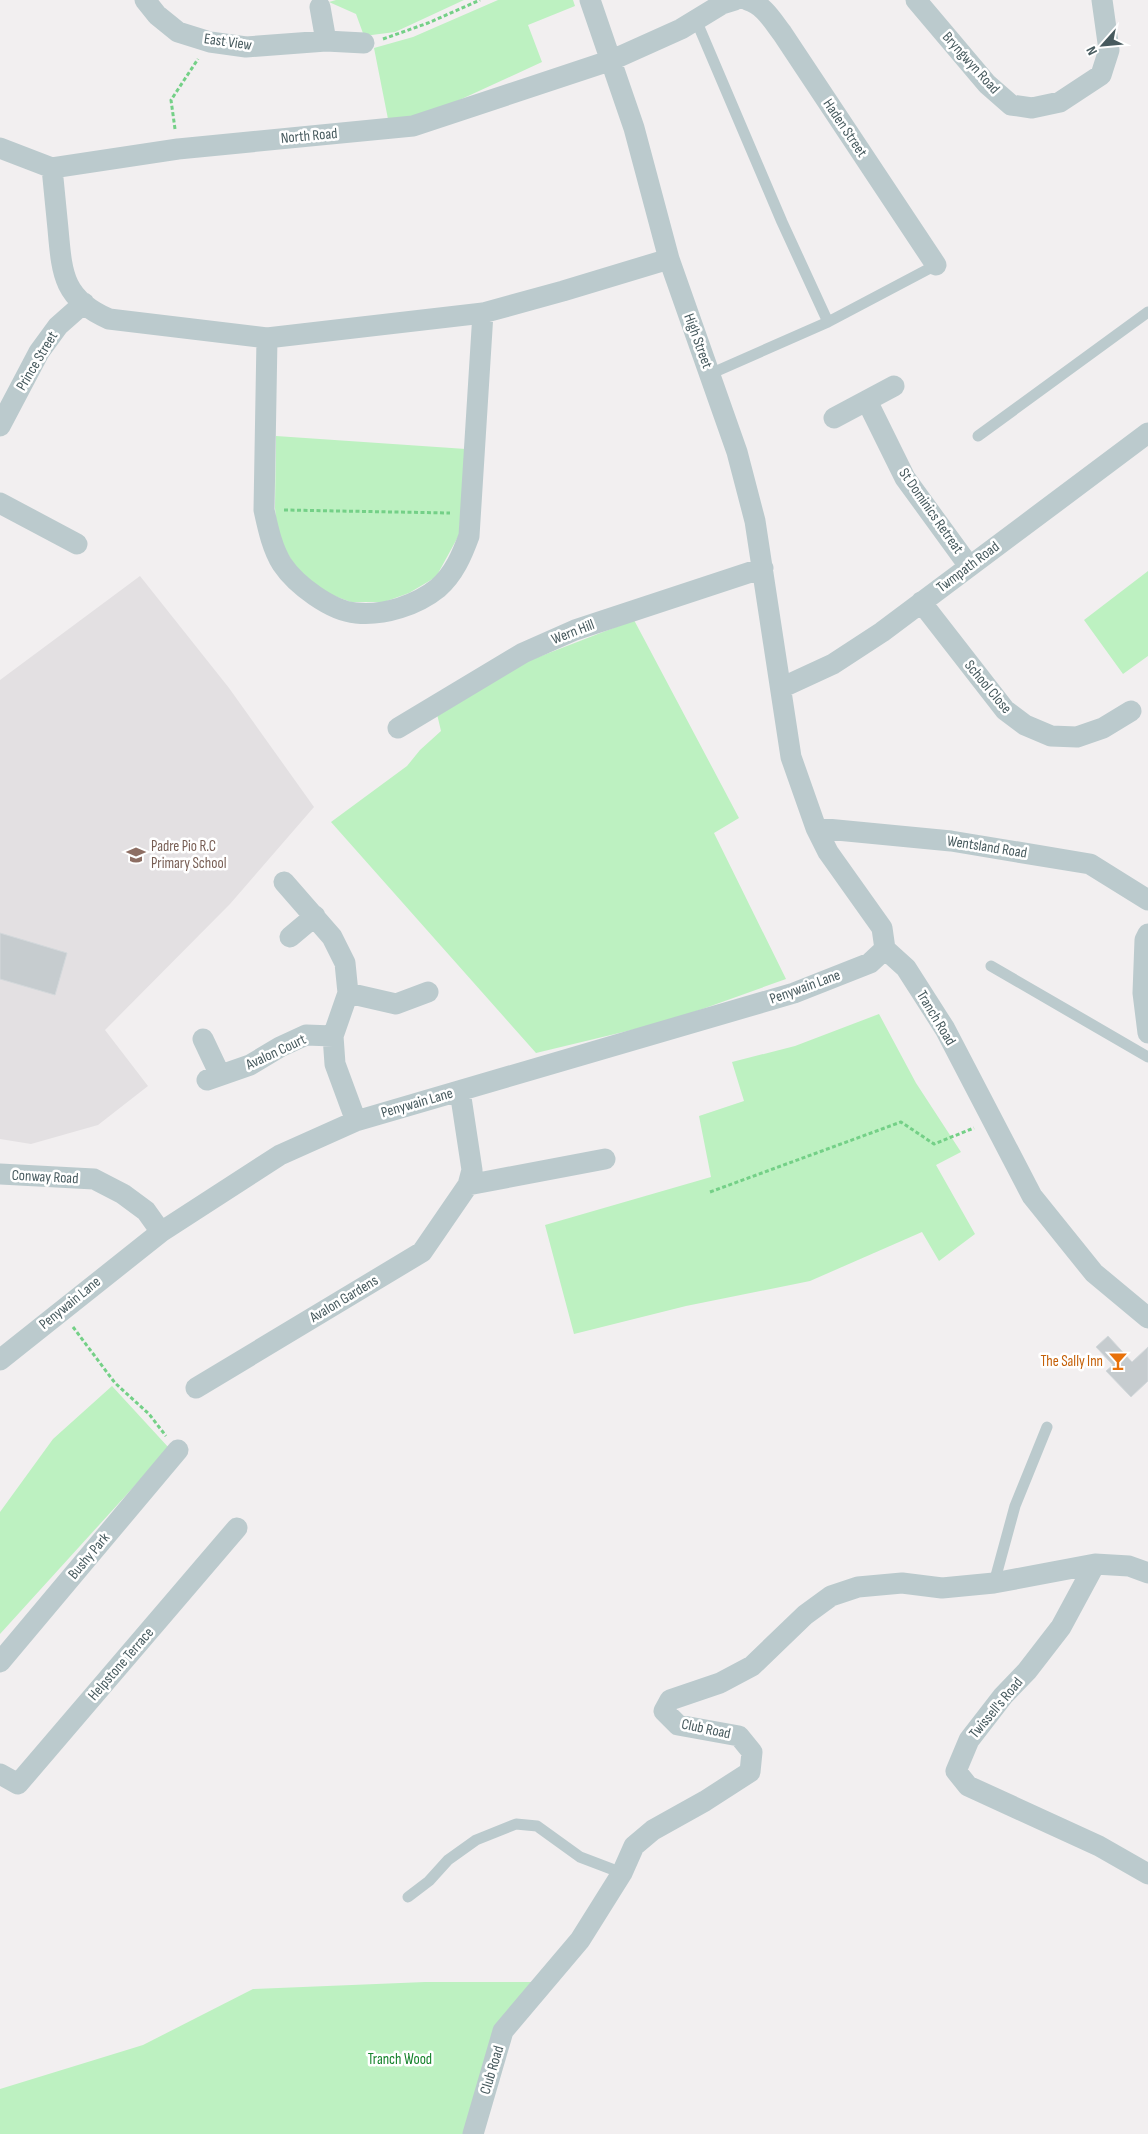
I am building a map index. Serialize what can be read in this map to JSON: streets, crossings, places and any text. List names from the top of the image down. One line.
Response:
{"streets":{"street":["East View","Bryngwyn Road","Haden Street","North Road","High Street","Prince Street","St Dominics Retreat","Twmpath Road","Wern Hill","School Close","Wentsland Road","Penywain Lane","Tranch Road","Avalon Court","Conway Road","Avalon Gardens","Bushy Park","Helpstone Terrace","Twissell's Road","Club Road"]},"crossings":[["Haden Street","North Road"],["Haden Street","High Street"],["North Road","High Street"],["High Street","Twmpath Road"],["High Street","Wern Hill"],["St Dominics Retreat","Twmpath Road"],["Twmpath Road","School Close"],["Penywain Lane","Tranch Road"],["Penywain Lane","Conway Road"],["Penywain Lane","Avalon Gardens"],["Twissell's Road","Club Road"]],"parks":["Tranch Wood"],"places":{"school or university":["Padre Pio R.C Primary School"],"bar":["The Sally Inn"]},"north":"bottom left"}
